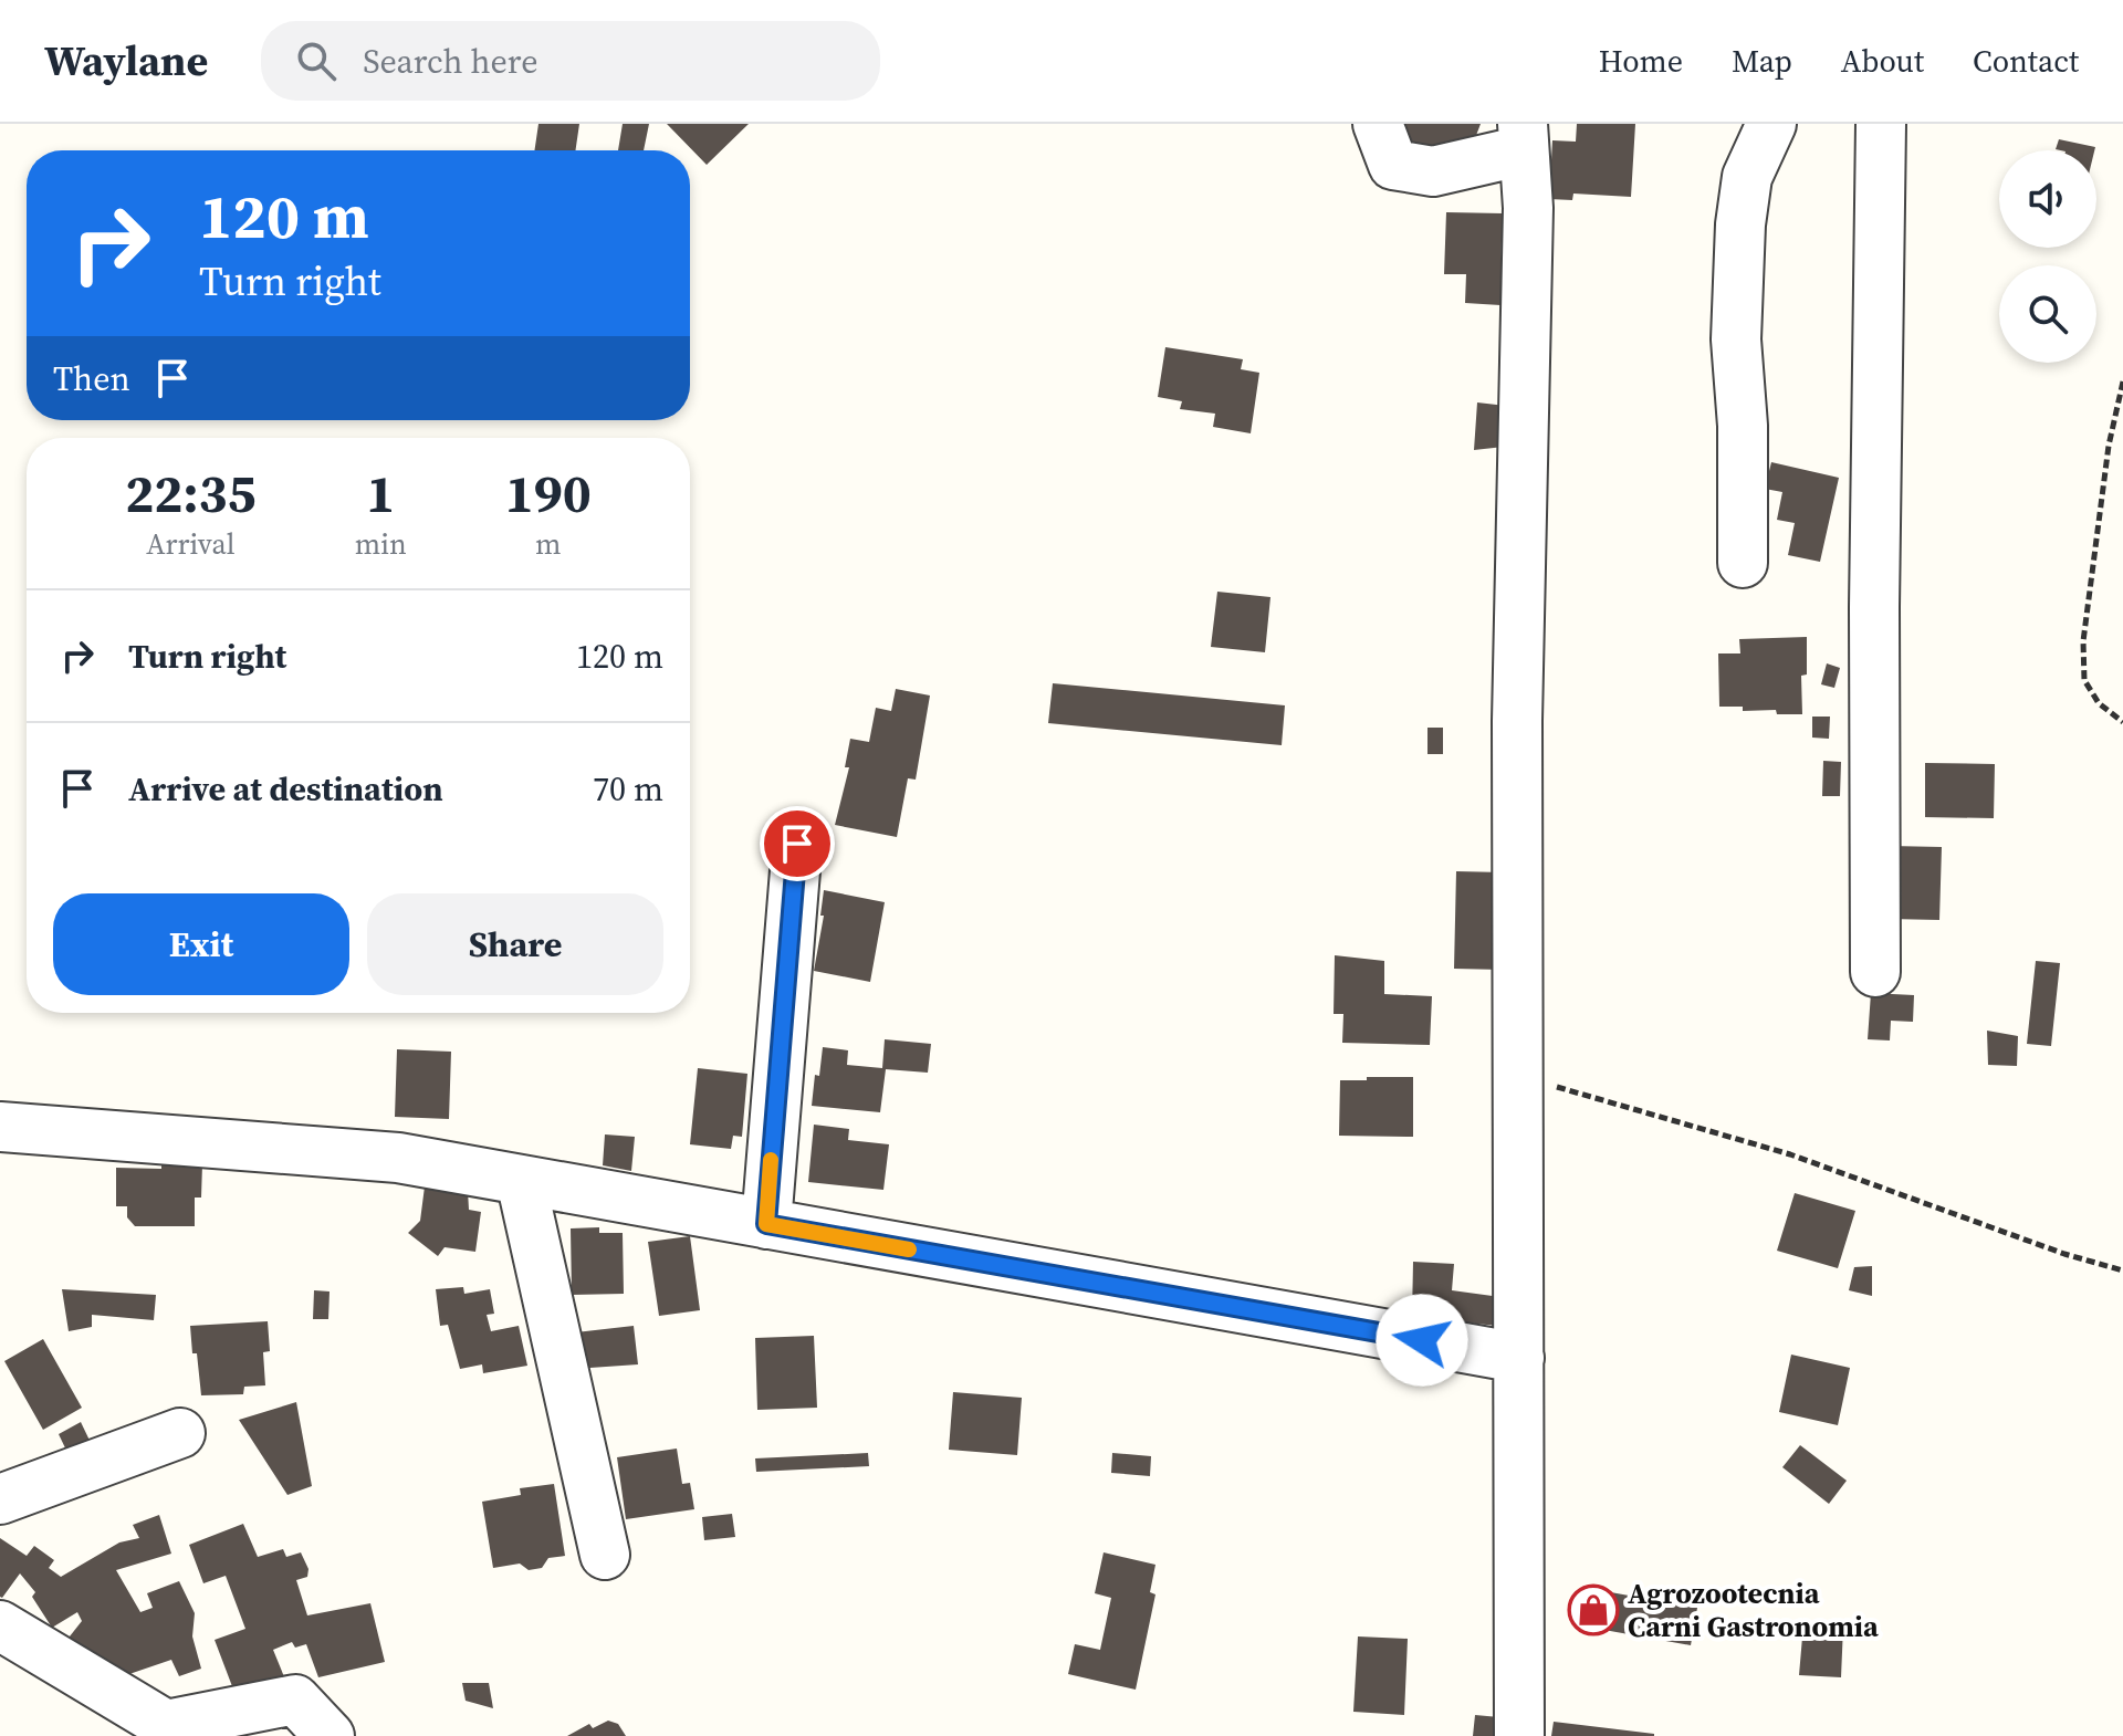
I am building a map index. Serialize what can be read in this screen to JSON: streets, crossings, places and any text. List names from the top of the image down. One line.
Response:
{"places":{"shop":["Agrozootecnia Carni Gastronomia"]},"page":{"header":"Waylane","search":"Search here","nav":["Home","Map","About","Contact"],"turn":["120 m","Turn right"],"then":"Then","eta":["22:35","Arrival","1","min","190","m"],"list":[{"name":"Turn right","value":"120 m"},{"name":"Arrive at destination","value":"70 m"}],"buttons":["Exit","Share"]}}
